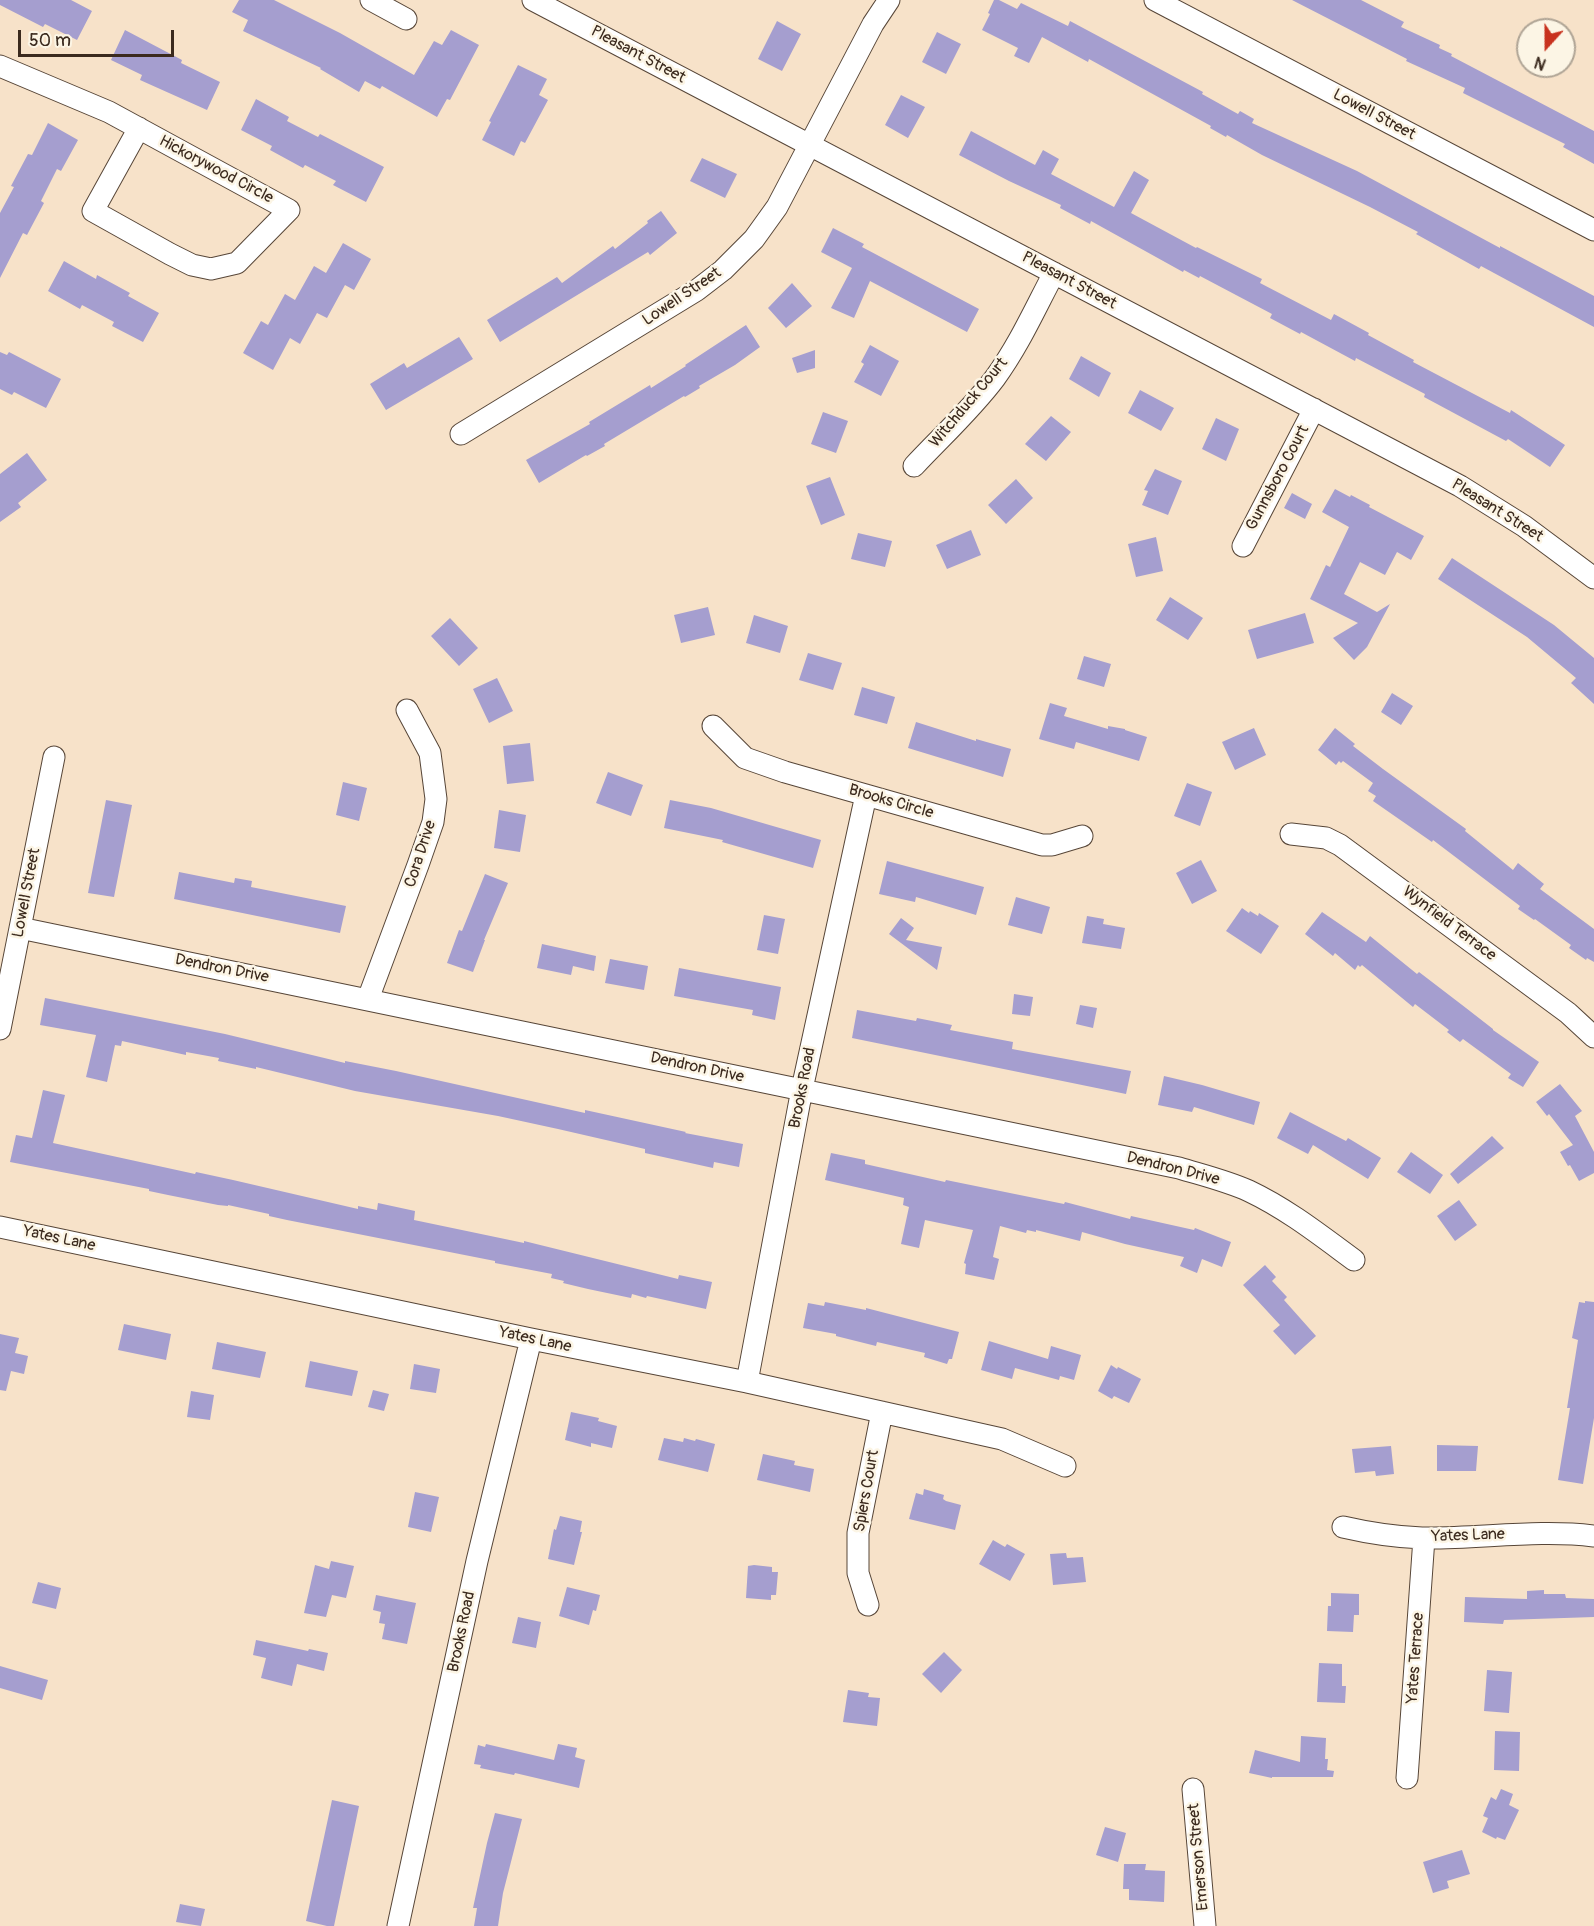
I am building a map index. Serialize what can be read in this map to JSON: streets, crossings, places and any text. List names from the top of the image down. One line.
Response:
{"streets":{"street":["Pleasant Street","Lowell Street","Hickorywood Circle","Witchduck Court","Gunnsboro Court","Brooks Circle","Cora Drive","Wynfield Terrace","Dendron Drive","Brooks Road","Yates Lane","Spiers Court","Yates Terrace","Emerson Street"]},"crossings":[["Pleasant Street","Lowell Street"],["Pleasant Street","Witchduck Court"],["Pleasant Street","Gunnsboro Court"],["Lowell Street","Dendron Drive"],["Brooks Circle","Brooks Road"],["Cora Drive","Dendron Drive"],["Dendron Drive","Brooks Road"],["Brooks Road","Yates Lane"],["Yates Lane","Spiers Court"],["Yates Lane","Yates Terrace"]],"scale_bar":"50 m","north":"bottom"}
